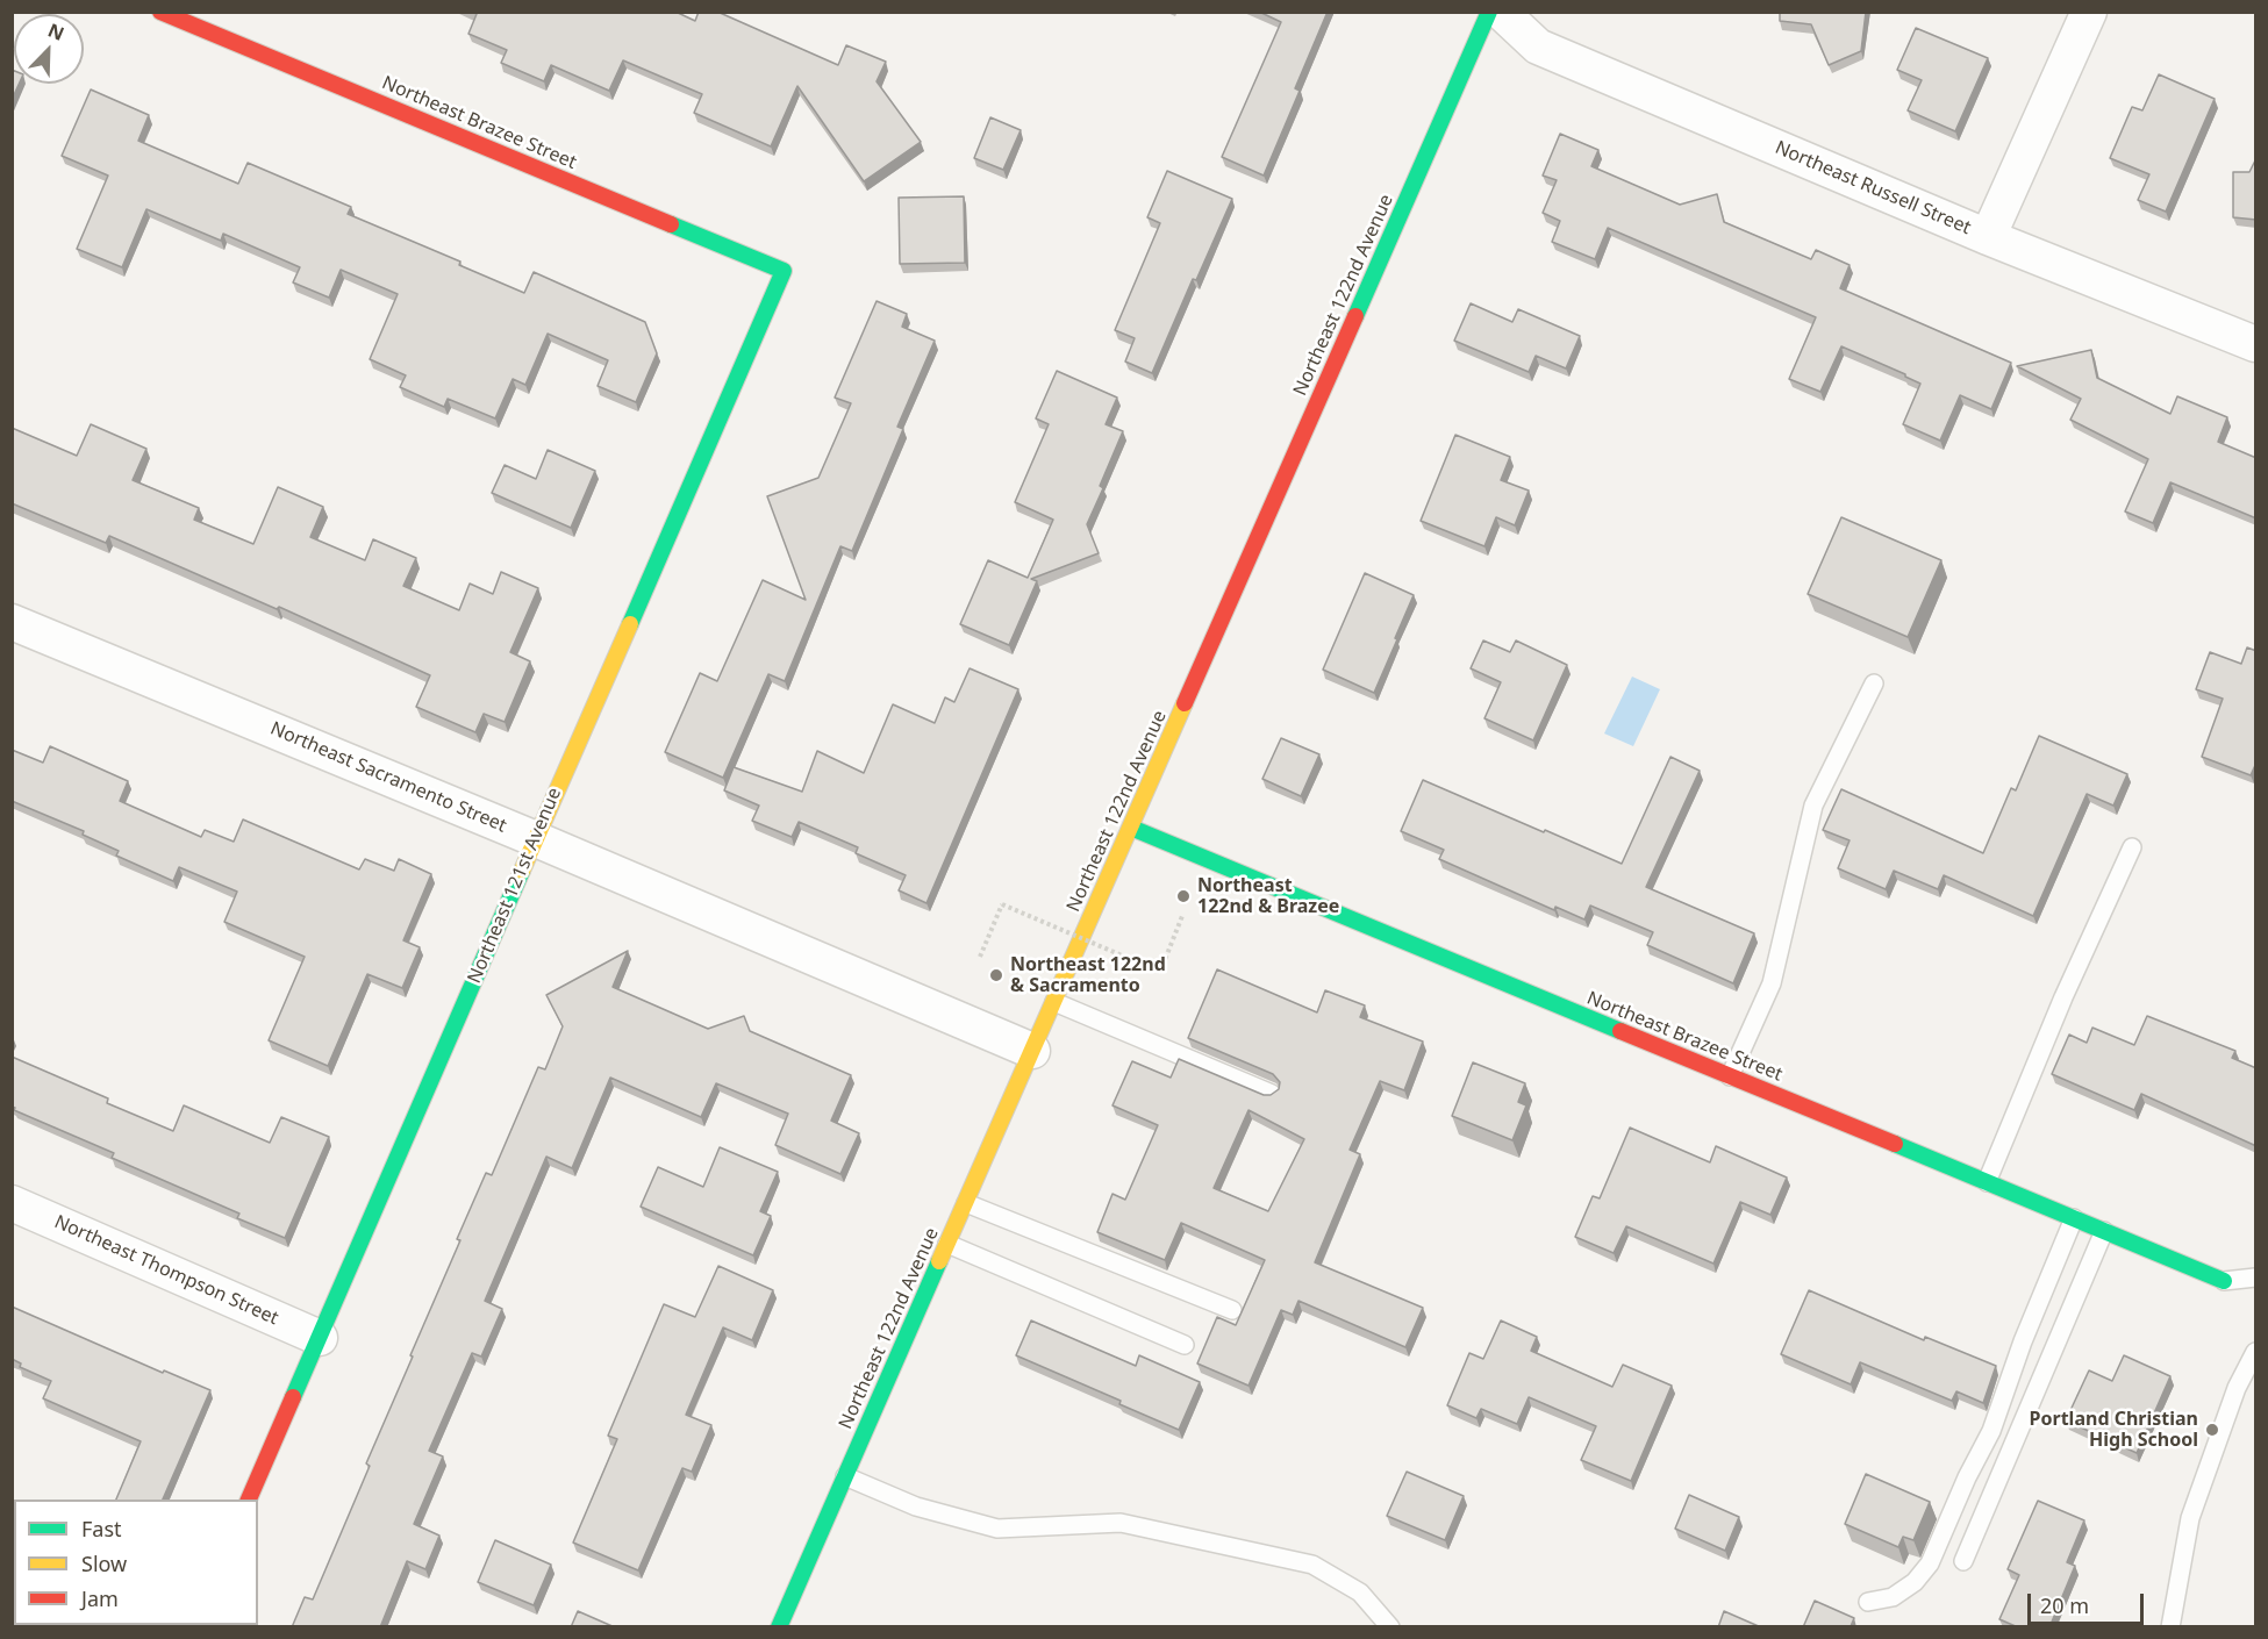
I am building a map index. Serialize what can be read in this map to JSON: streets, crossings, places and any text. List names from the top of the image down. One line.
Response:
{"streets":{"street":["Northeast Brazee Street","Northeast Russell Street","Northeast 122nd Avenue","Northeast Sacramento Street","Northeast 121st Avenue","Northeast Thompson Street"]},"crossings":[["Northeast Brazee Street","Northeast 122nd Avenue"],["Northeast Brazee Street","Northeast 121st Avenue"],["Northeast 122nd Avenue","Northeast Sacramento Street"],["Northeast Sacramento Street","Northeast 121st Avenue"],["Northeast 121st Avenue","Northeast Thompson Street"]],"places":["Northeast 122nd & Brazee","Northeast 122nd & Sacramento","Portland Christian High School"],"legend":["Fast","Slow","Jam"],"scale_bar":"20 m","north":"top right"}
